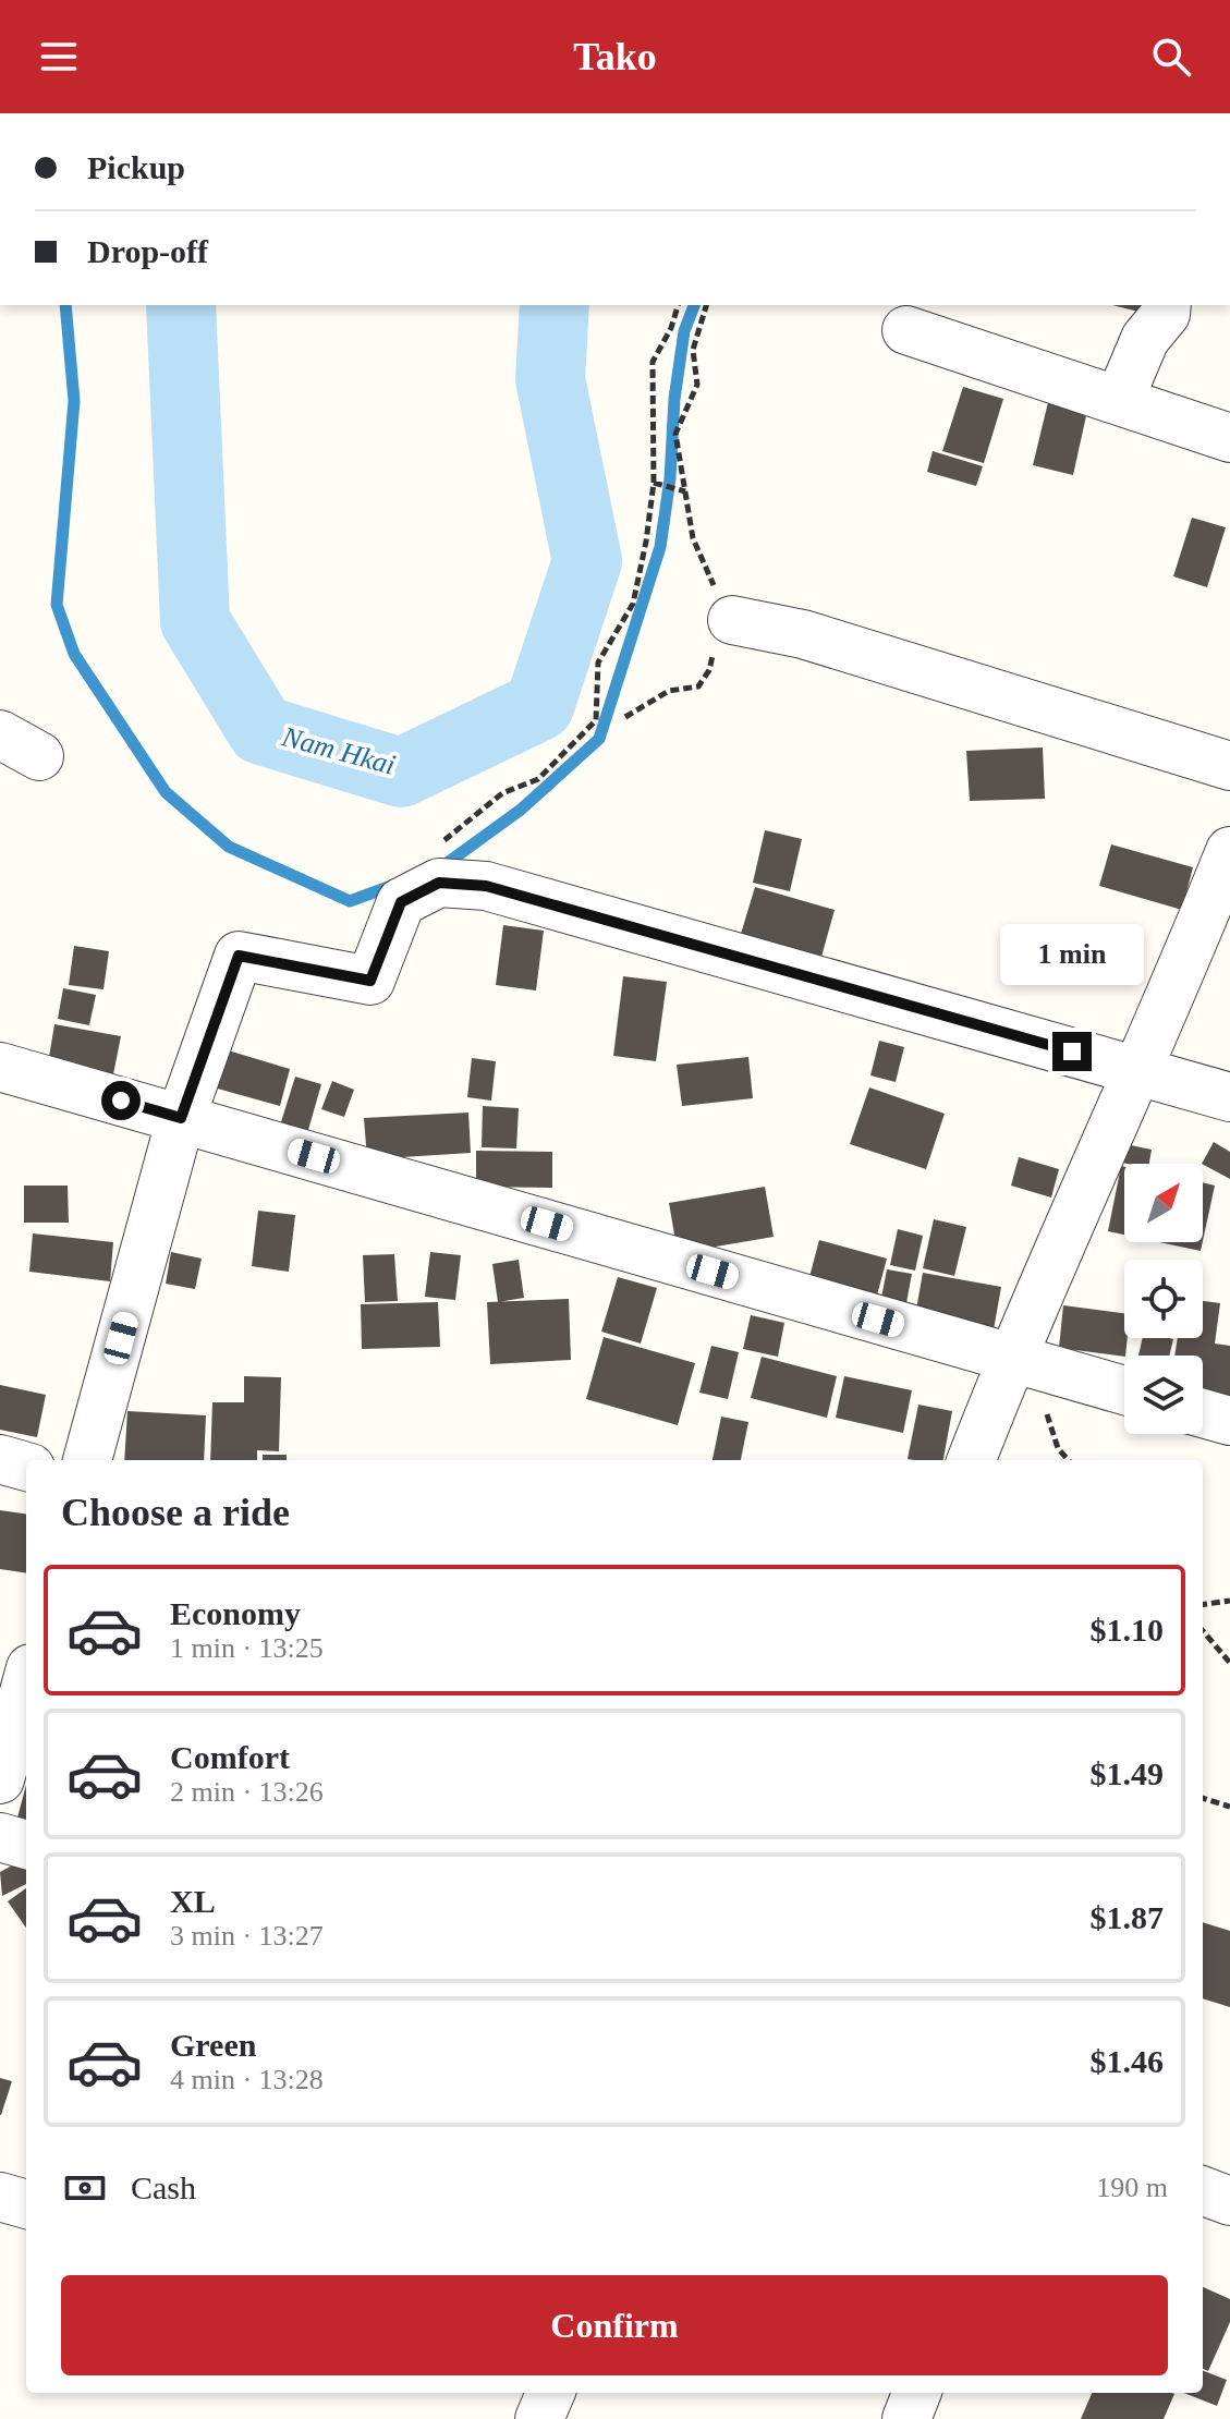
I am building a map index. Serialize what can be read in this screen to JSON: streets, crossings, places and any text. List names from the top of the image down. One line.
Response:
{"water":["Nam Hkai"],"north":"top right","page":{"header":"Tako","banner":["Pickup","Drop-off"],"bubble":"1 min","heading":"Choose a ride","list":[{"name":"Economy","note":"1 min · 13:25","value":"$1.10"},{"name":"Comfort","note":"2 min · 13:26","value":"$1.49"},{"name":"XL","note":"3 min · 13:27","value":"$1.87"},{"name":"Green","note":"4 min · 13:28","value":"$1.46"}],"pay":["Cash","190 m"],"buttons":"Confirm"}}
